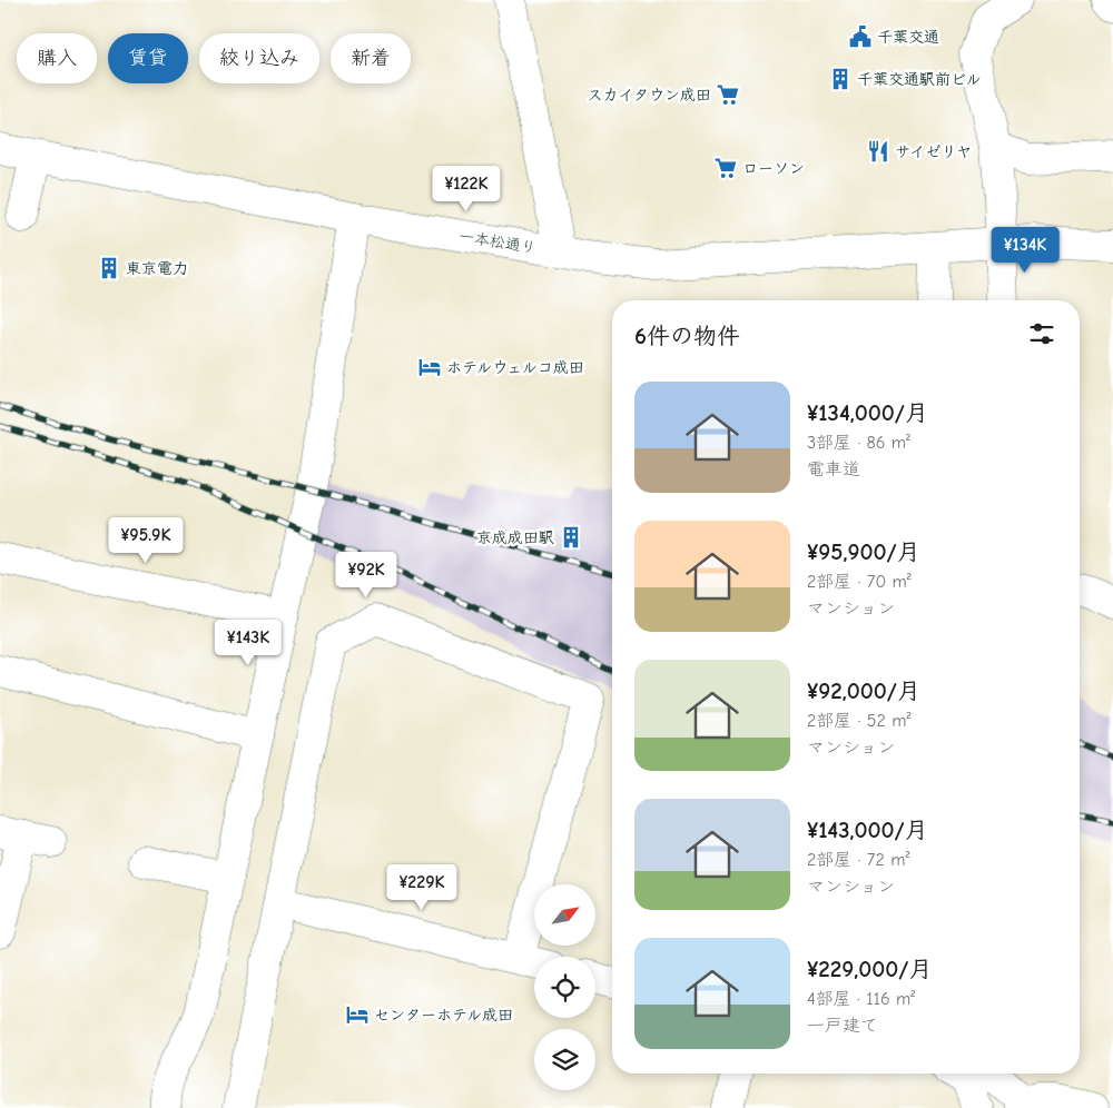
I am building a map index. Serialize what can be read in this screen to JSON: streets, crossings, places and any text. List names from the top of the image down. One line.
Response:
{"streets":{"street":["一本松通り"]},"places":{"public building":["千葉交通"],"building":["千葉交通駅前ビル","東京電力","京成成田駅"],"supermarket":["スカイタウン成田","ローソン"],"restaurant":["サイゼリヤ"],"hotel":["ホテルウェルコ成田","センターホテル成田"]},"north":"top right","page":{"chip":["購入","賃貸","絞り込み","新着"],"price":["¥122K","¥134K","¥95.9K","¥92K","¥143K","¥229K"],"heading":"6件の物件","list":[{"name":"¥134,000/月","note":"3部屋 · 86 m² · 電車道"},{"name":"¥95,900/月","note":"2部屋 · 70 m² · マンション"},{"name":"¥92,000/月","note":"2部屋 · 52 m² · マンション"},{"name":"¥143,000/月","note":"2部屋 · 72 m² · マンション"},{"name":"¥229,000/月","note":"4部屋 · 116 m² · 一戸建て"}]}}
